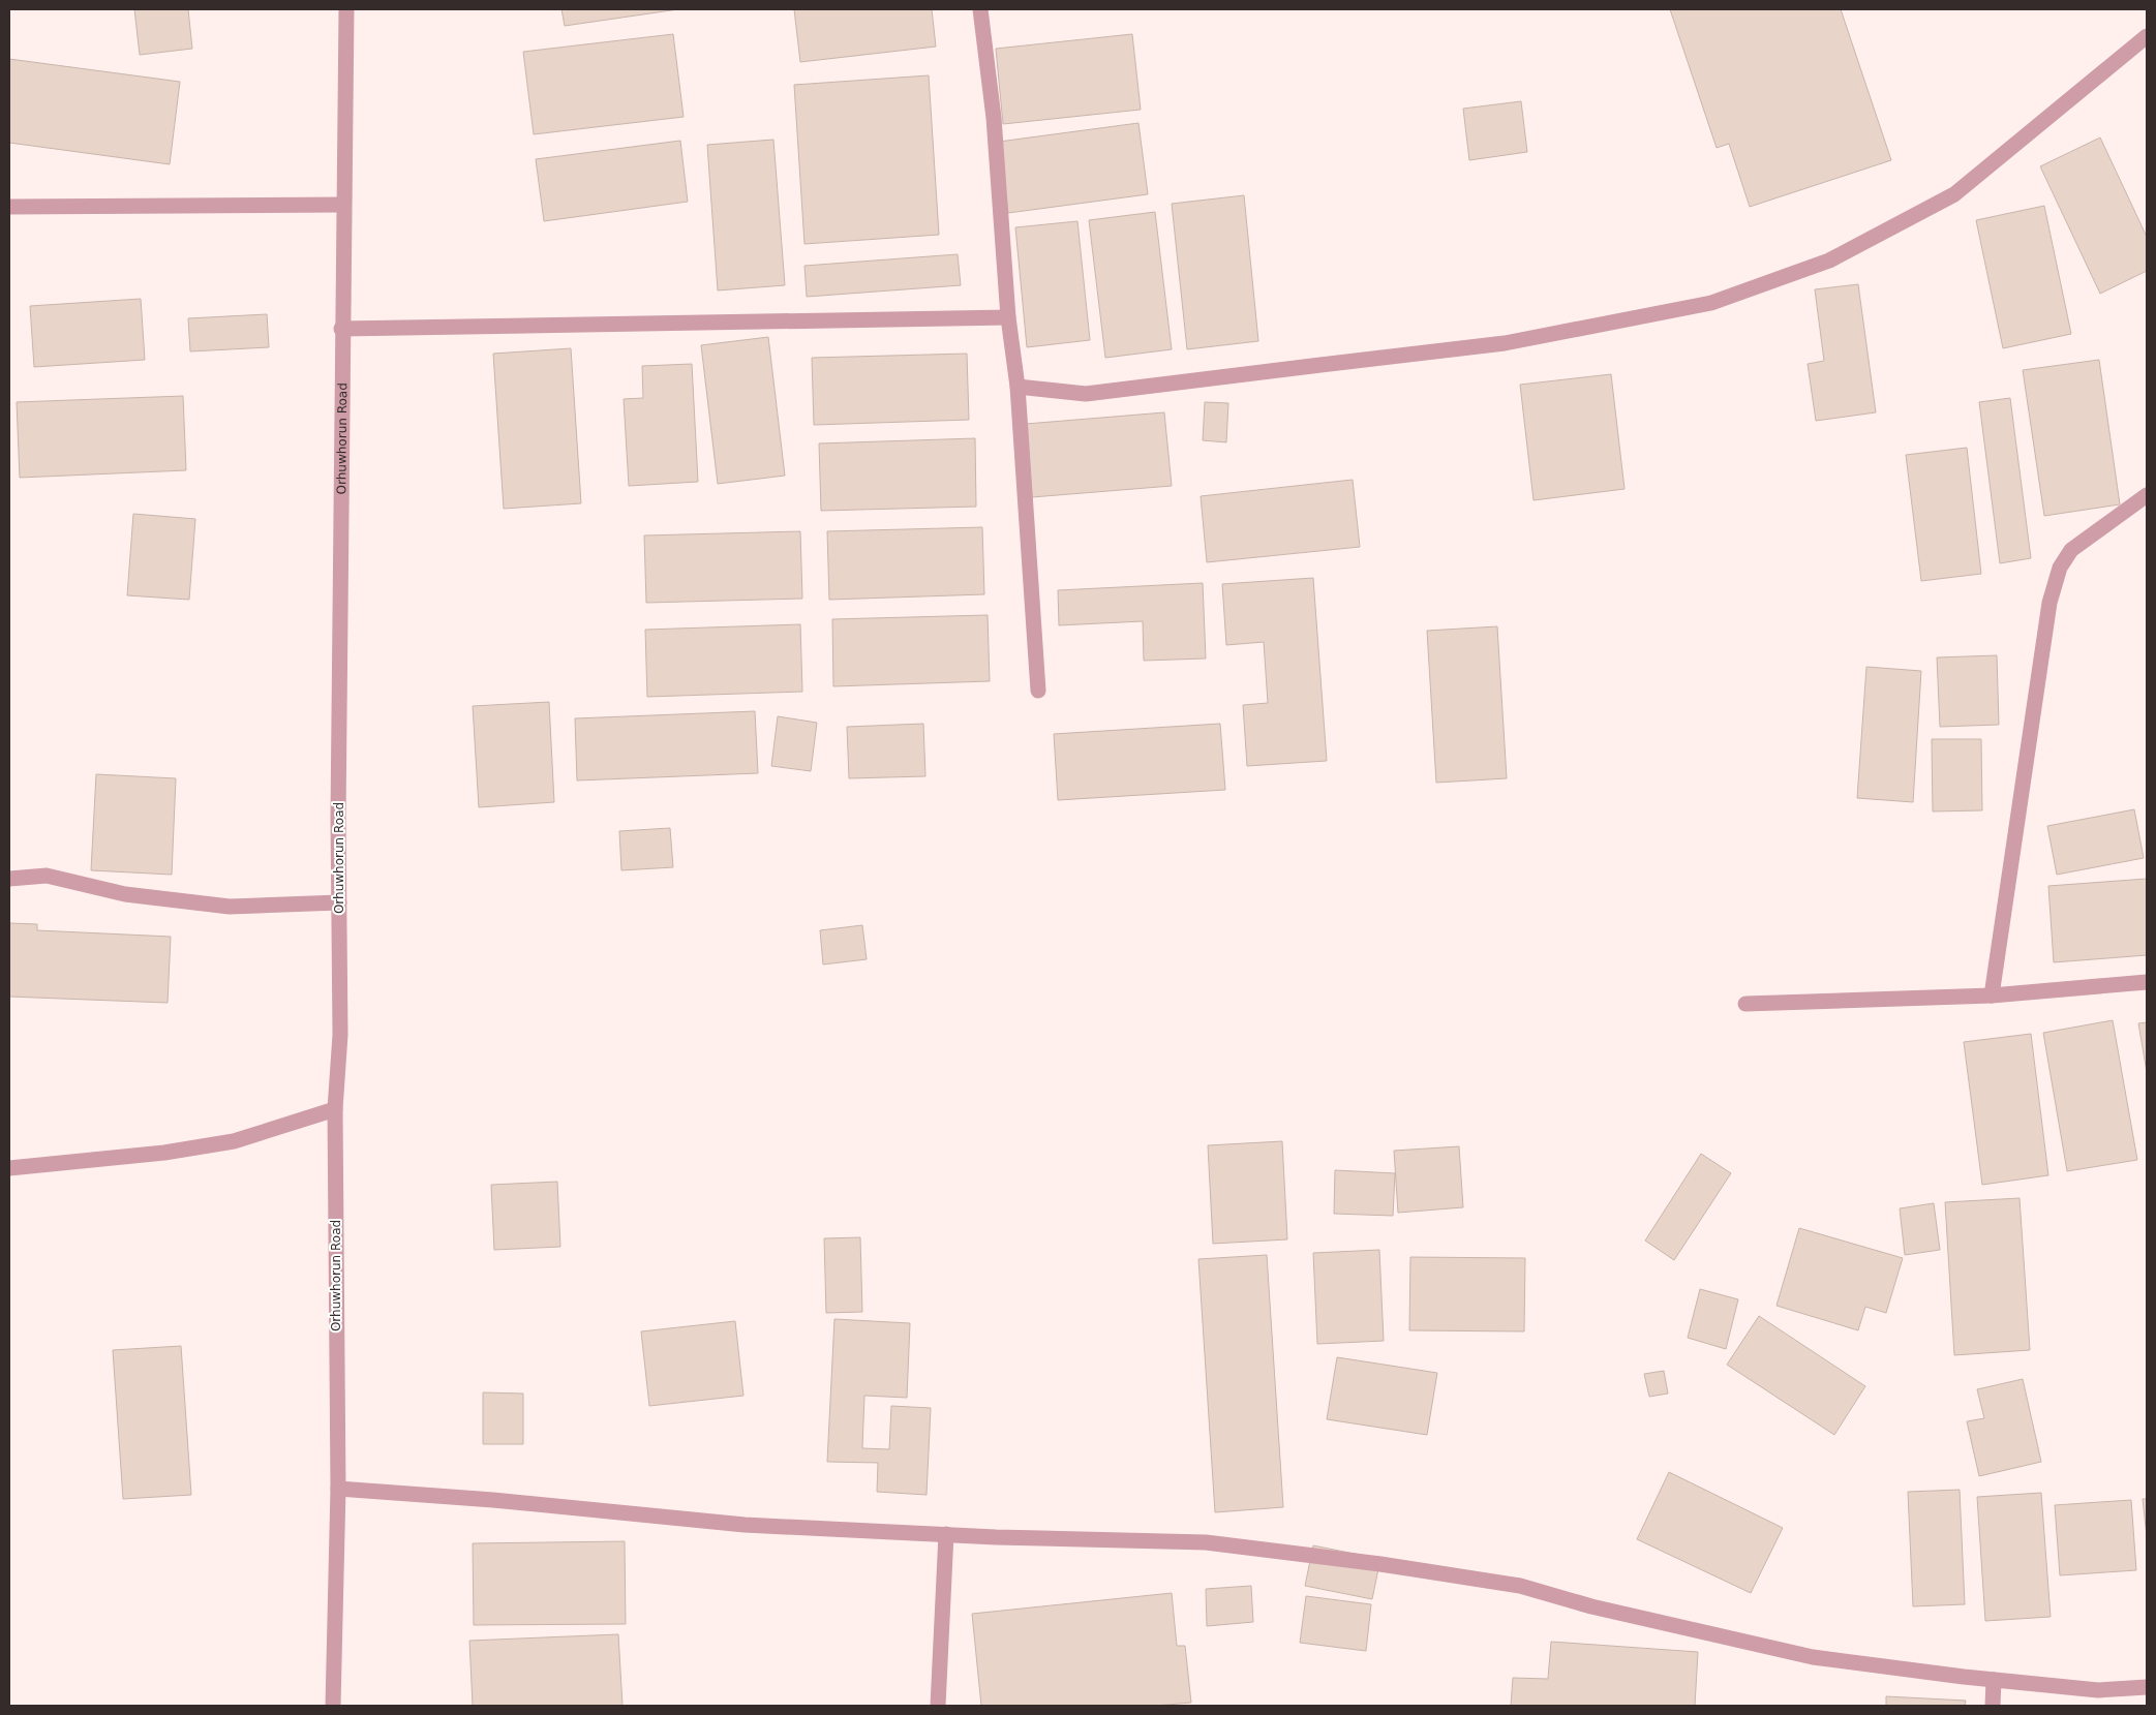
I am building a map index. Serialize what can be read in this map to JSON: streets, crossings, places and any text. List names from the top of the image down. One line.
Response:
{"streets":{"street":["Orhuwhorun Road"]}}
